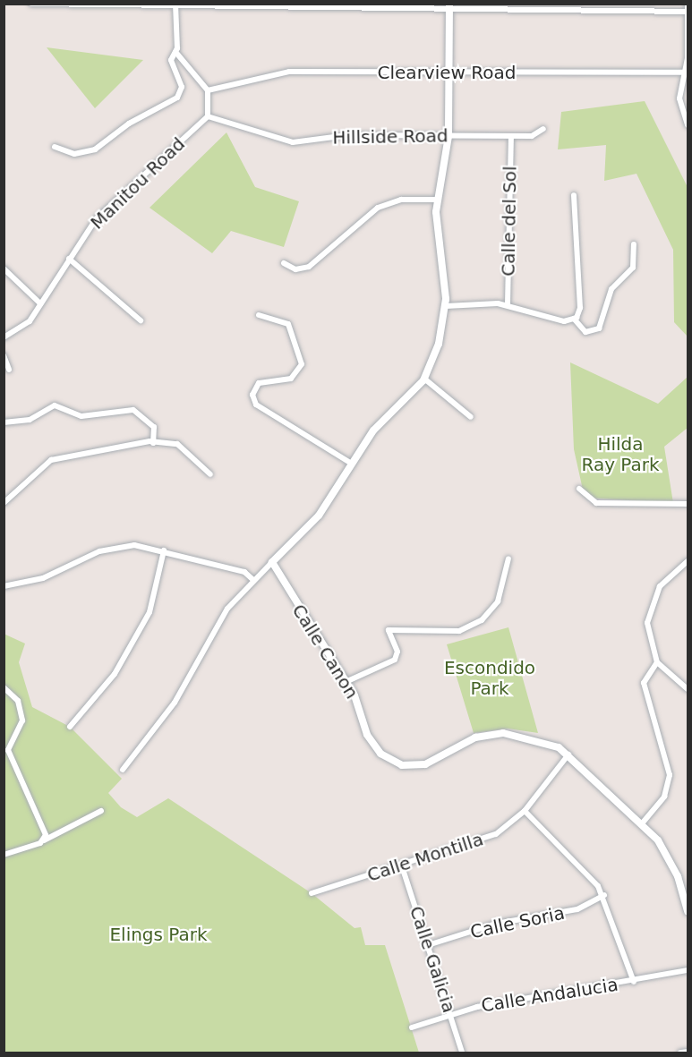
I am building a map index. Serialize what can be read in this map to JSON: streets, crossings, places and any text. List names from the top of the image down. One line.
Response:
{"streets":{"street":["Clearview Road","Hillside Road","Manitou Road","Calle del Sol","Calle Canon","Calle Montilla","Calle Soria","Calle Galicia","Calle Andalucia"]},"crossings":[["Hillside Road","Manitou Road"],["Hillside Road","Calle del Sol"],["Calle Canon","Calle Montilla"],["Calle Montilla","Calle Galicia"],["Calle Soria","Calle Galicia"],["Calle Galicia","Calle Andalucia"]],"parks":["Hilda Ray Park","Escondido Park","Elings Park"]}
